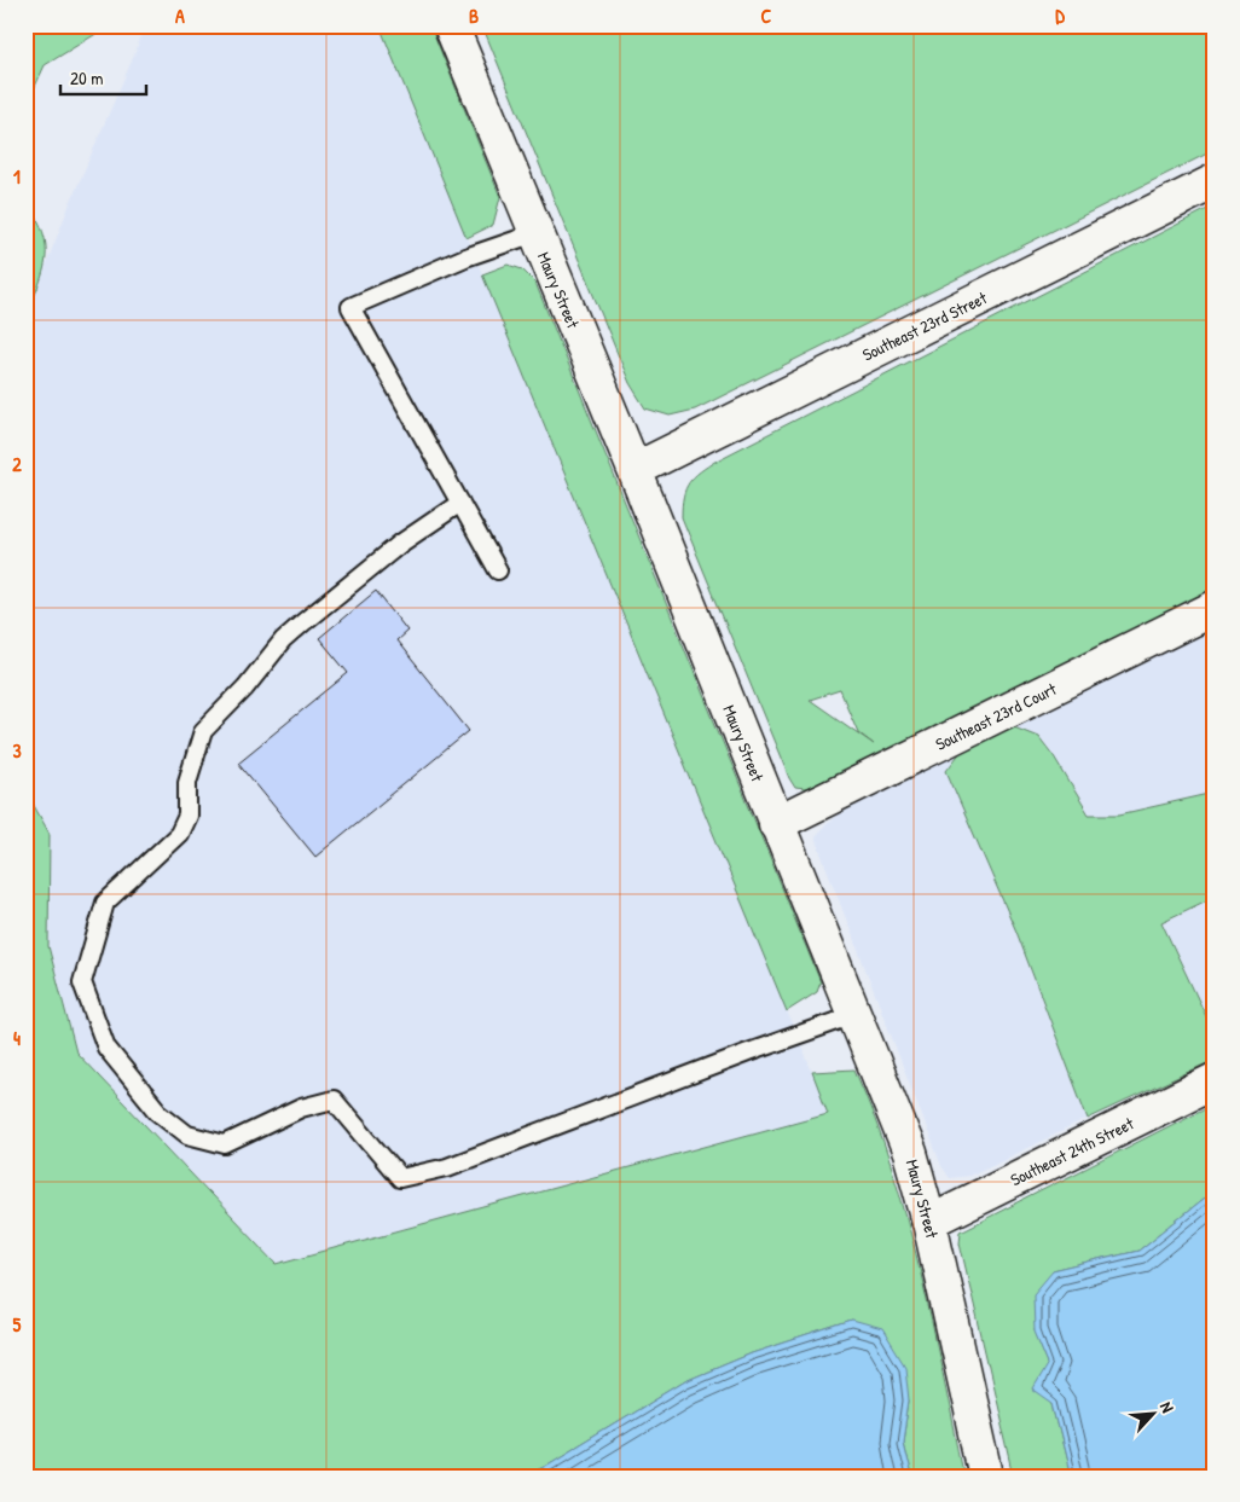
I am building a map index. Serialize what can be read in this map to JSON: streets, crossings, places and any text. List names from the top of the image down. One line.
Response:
{"streets":{"main road":["Maury Street","Southeast 23rd Street","Southeast 23rd Court","Southeast 24th Street"]},"crossings":[["Maury Street","Southeast 23rd Street"],["Maury Street","Southeast 23rd Court"],["Maury Street","Southeast 24th Street"]],"scale_bar":"20 m","north":"top right","grid":{"columns":["A","B","C","D"],"rows":["1","2","3","4","5"]}}
